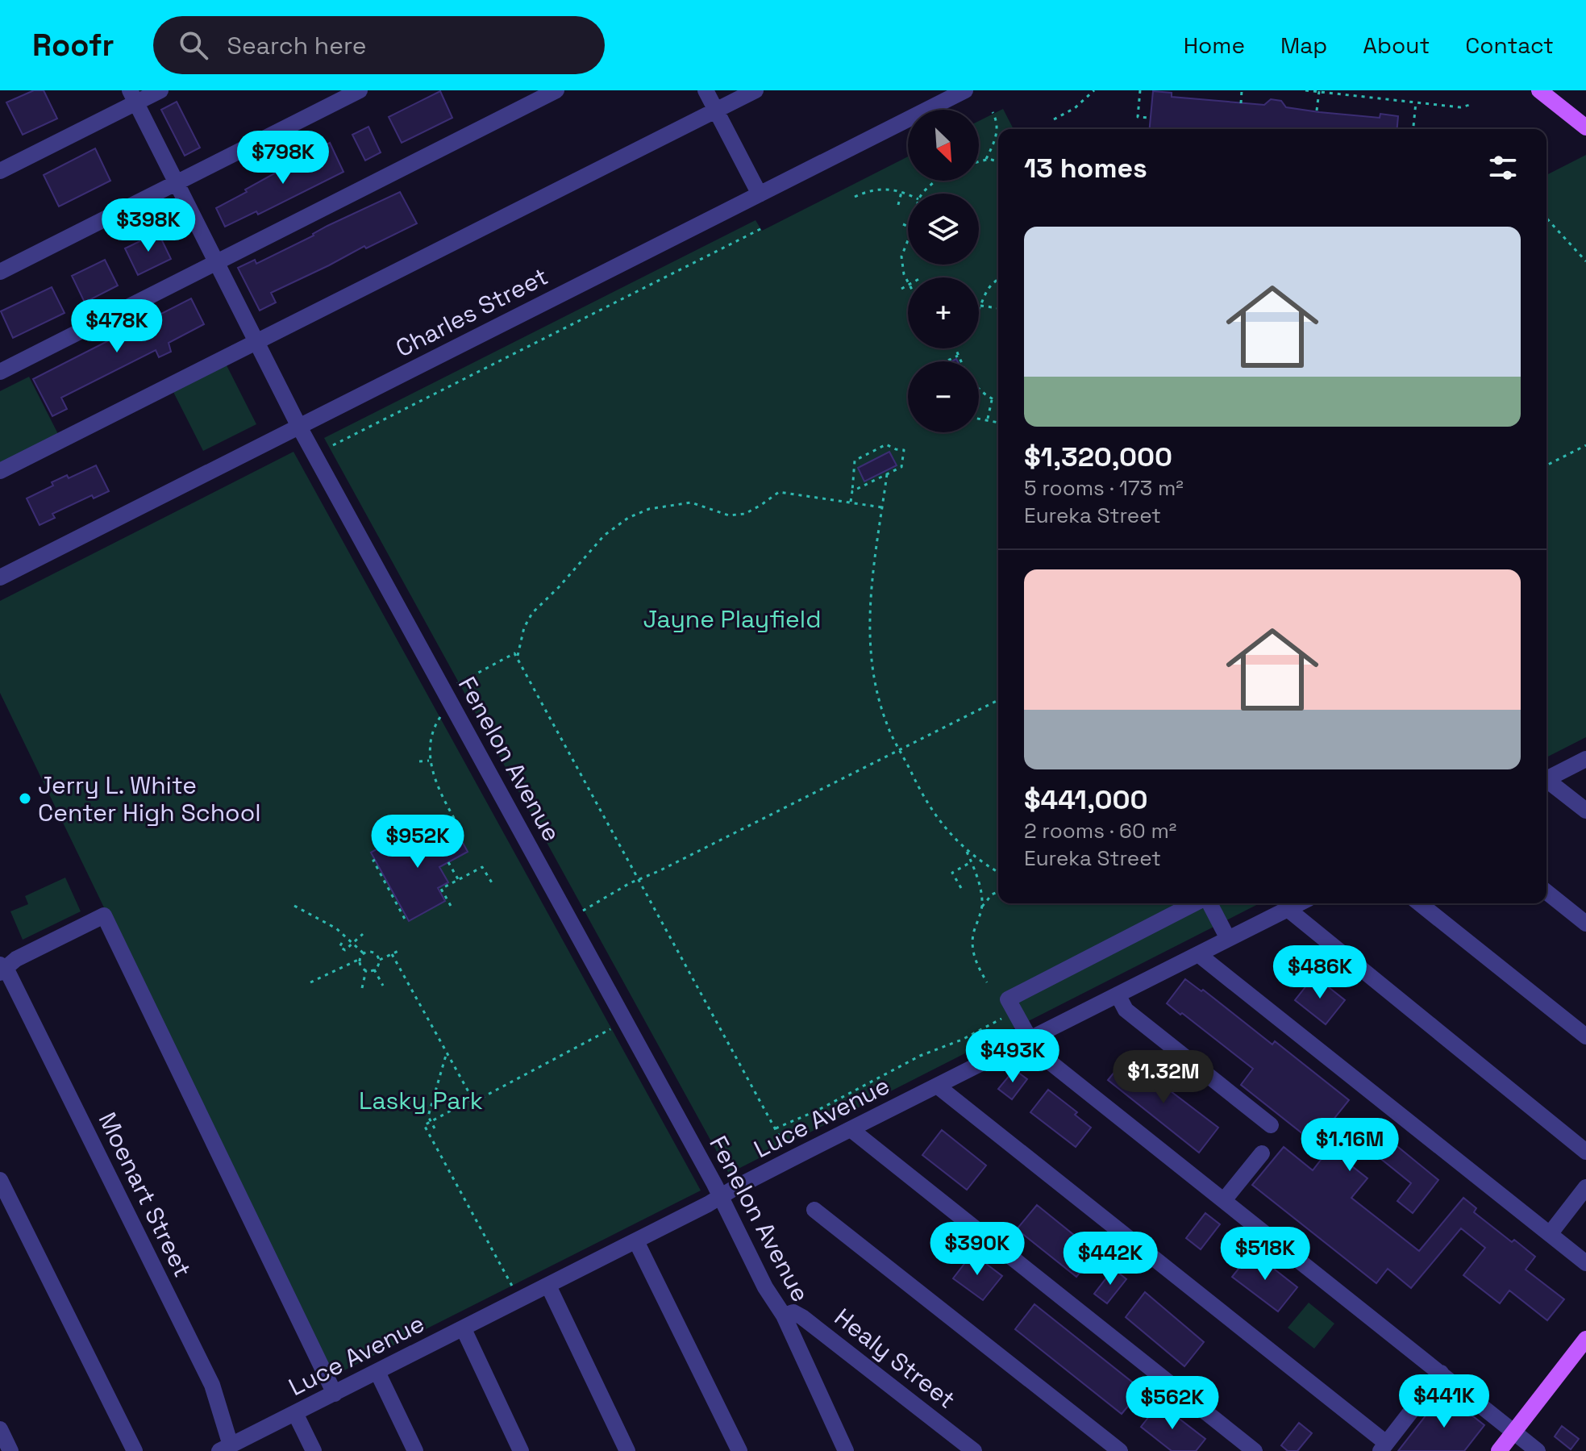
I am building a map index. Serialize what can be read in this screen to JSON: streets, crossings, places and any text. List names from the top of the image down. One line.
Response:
{"streets":{"street":["Charles Street","Fenelon Avenue","Luce Avenue","Moenart Street","Healy Street"]},"crossings":[["Charles Street","Fenelon Avenue"],["Fenelon Avenue","Luce Avenue"],["Fenelon Avenue","Healy Street"],["Luce Avenue","Moenart Street"]],"parks":["Jayne Playfield","Lasky Park"],"places":["Jerry L. White Center High School"],"north":"bottom right","page":{"header":"Roofr","search":"Search here","nav":["Home","Map","About","Contact"],"map_buttons":["+","−"],"heading":"13 homes","price":["$798K","$398K","$478K","$952K","$486K","$493K","$1.32M","$1.16M","$390K","$518K","$442K","$441K","$562K"],"list":[{"name":"$1,320,000","note":"5 rooms · 173 m² · Eureka Street"},{"name":"$441,000","note":"2 rooms · 60 m² · Eureka Street"}]}}
